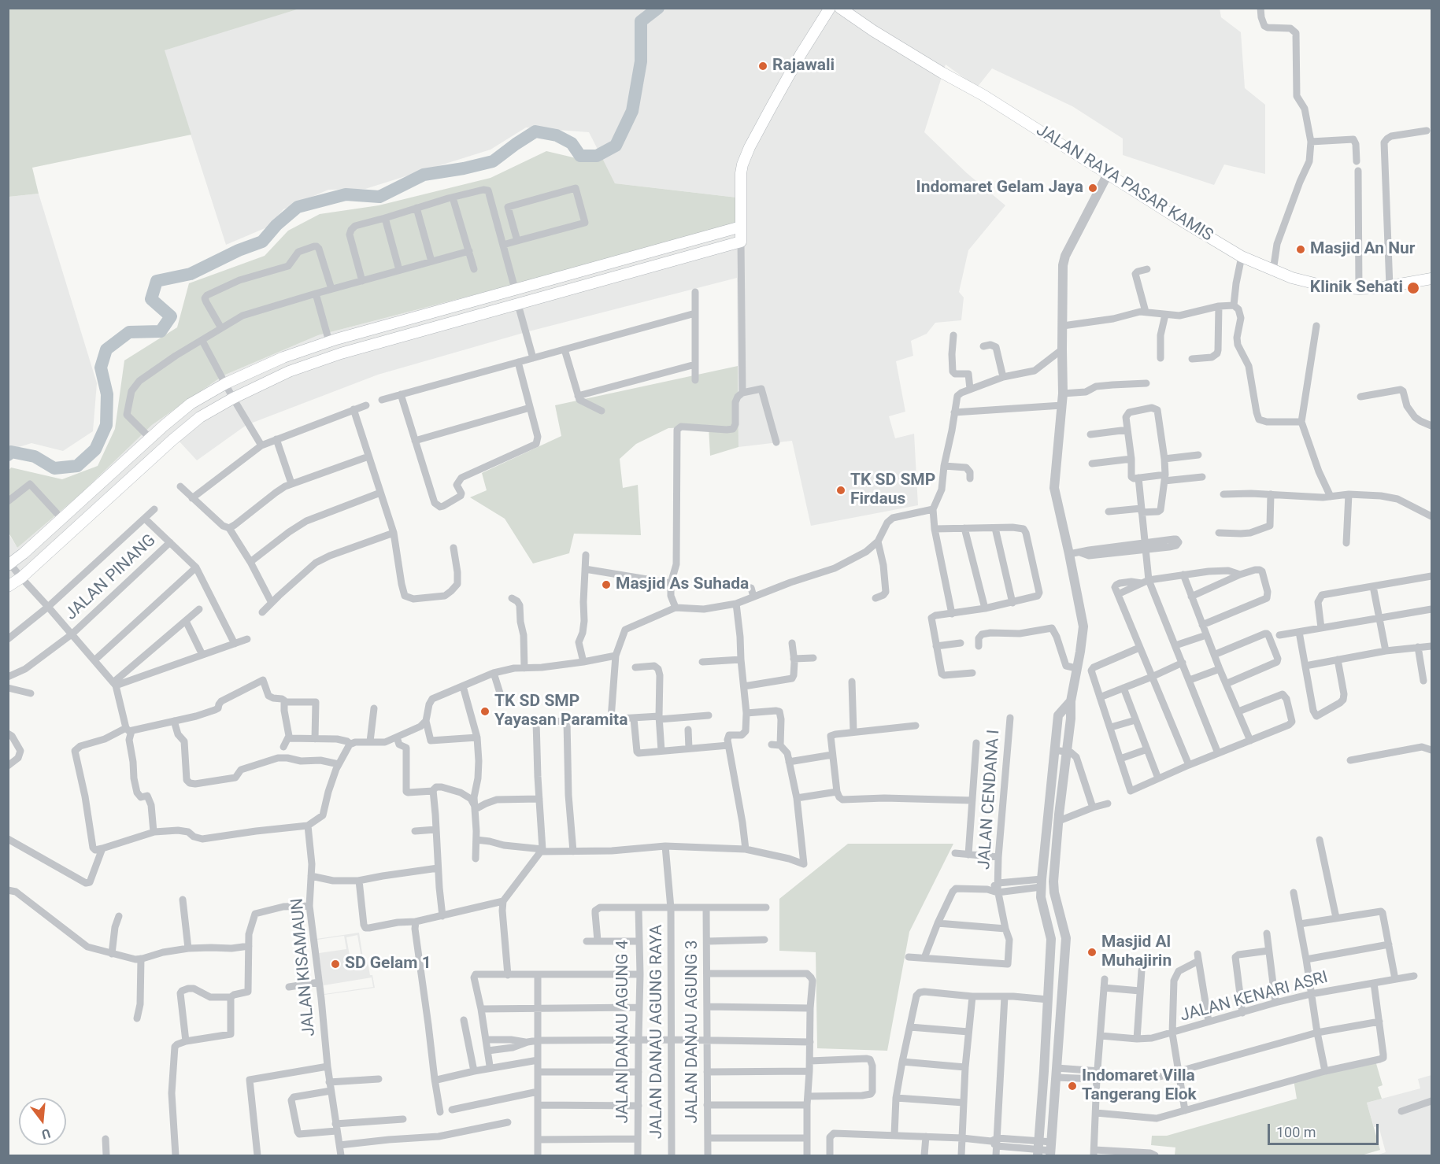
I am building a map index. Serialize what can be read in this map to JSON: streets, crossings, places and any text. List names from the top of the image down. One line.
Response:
{"streets":{"main road":["JALAN RAYA PASAR KAMIS"],"street":["JALAN PINANG","JALAN CENDANA I","JALAN KISAMAUN","JALAN KENARI ASRI","JALAN DANAU AGUNG 4","JALAN DANAU AGUNG RAYA","JALAN DANAU AGUNG 3"]},"places":["Rajawali","Indomaret Gelam Jaya","Masjid An Nur","Klinik Sehati","TK SD SMP Firdaus","Masjid As Suhada","TK SD SMP Yayasan Paramita","Masjid Al Muhajirin","SD Gelam 1","Indomaret Villa Tangerang Elok"],"scale_bar":"100 m","north":"bottom"}
